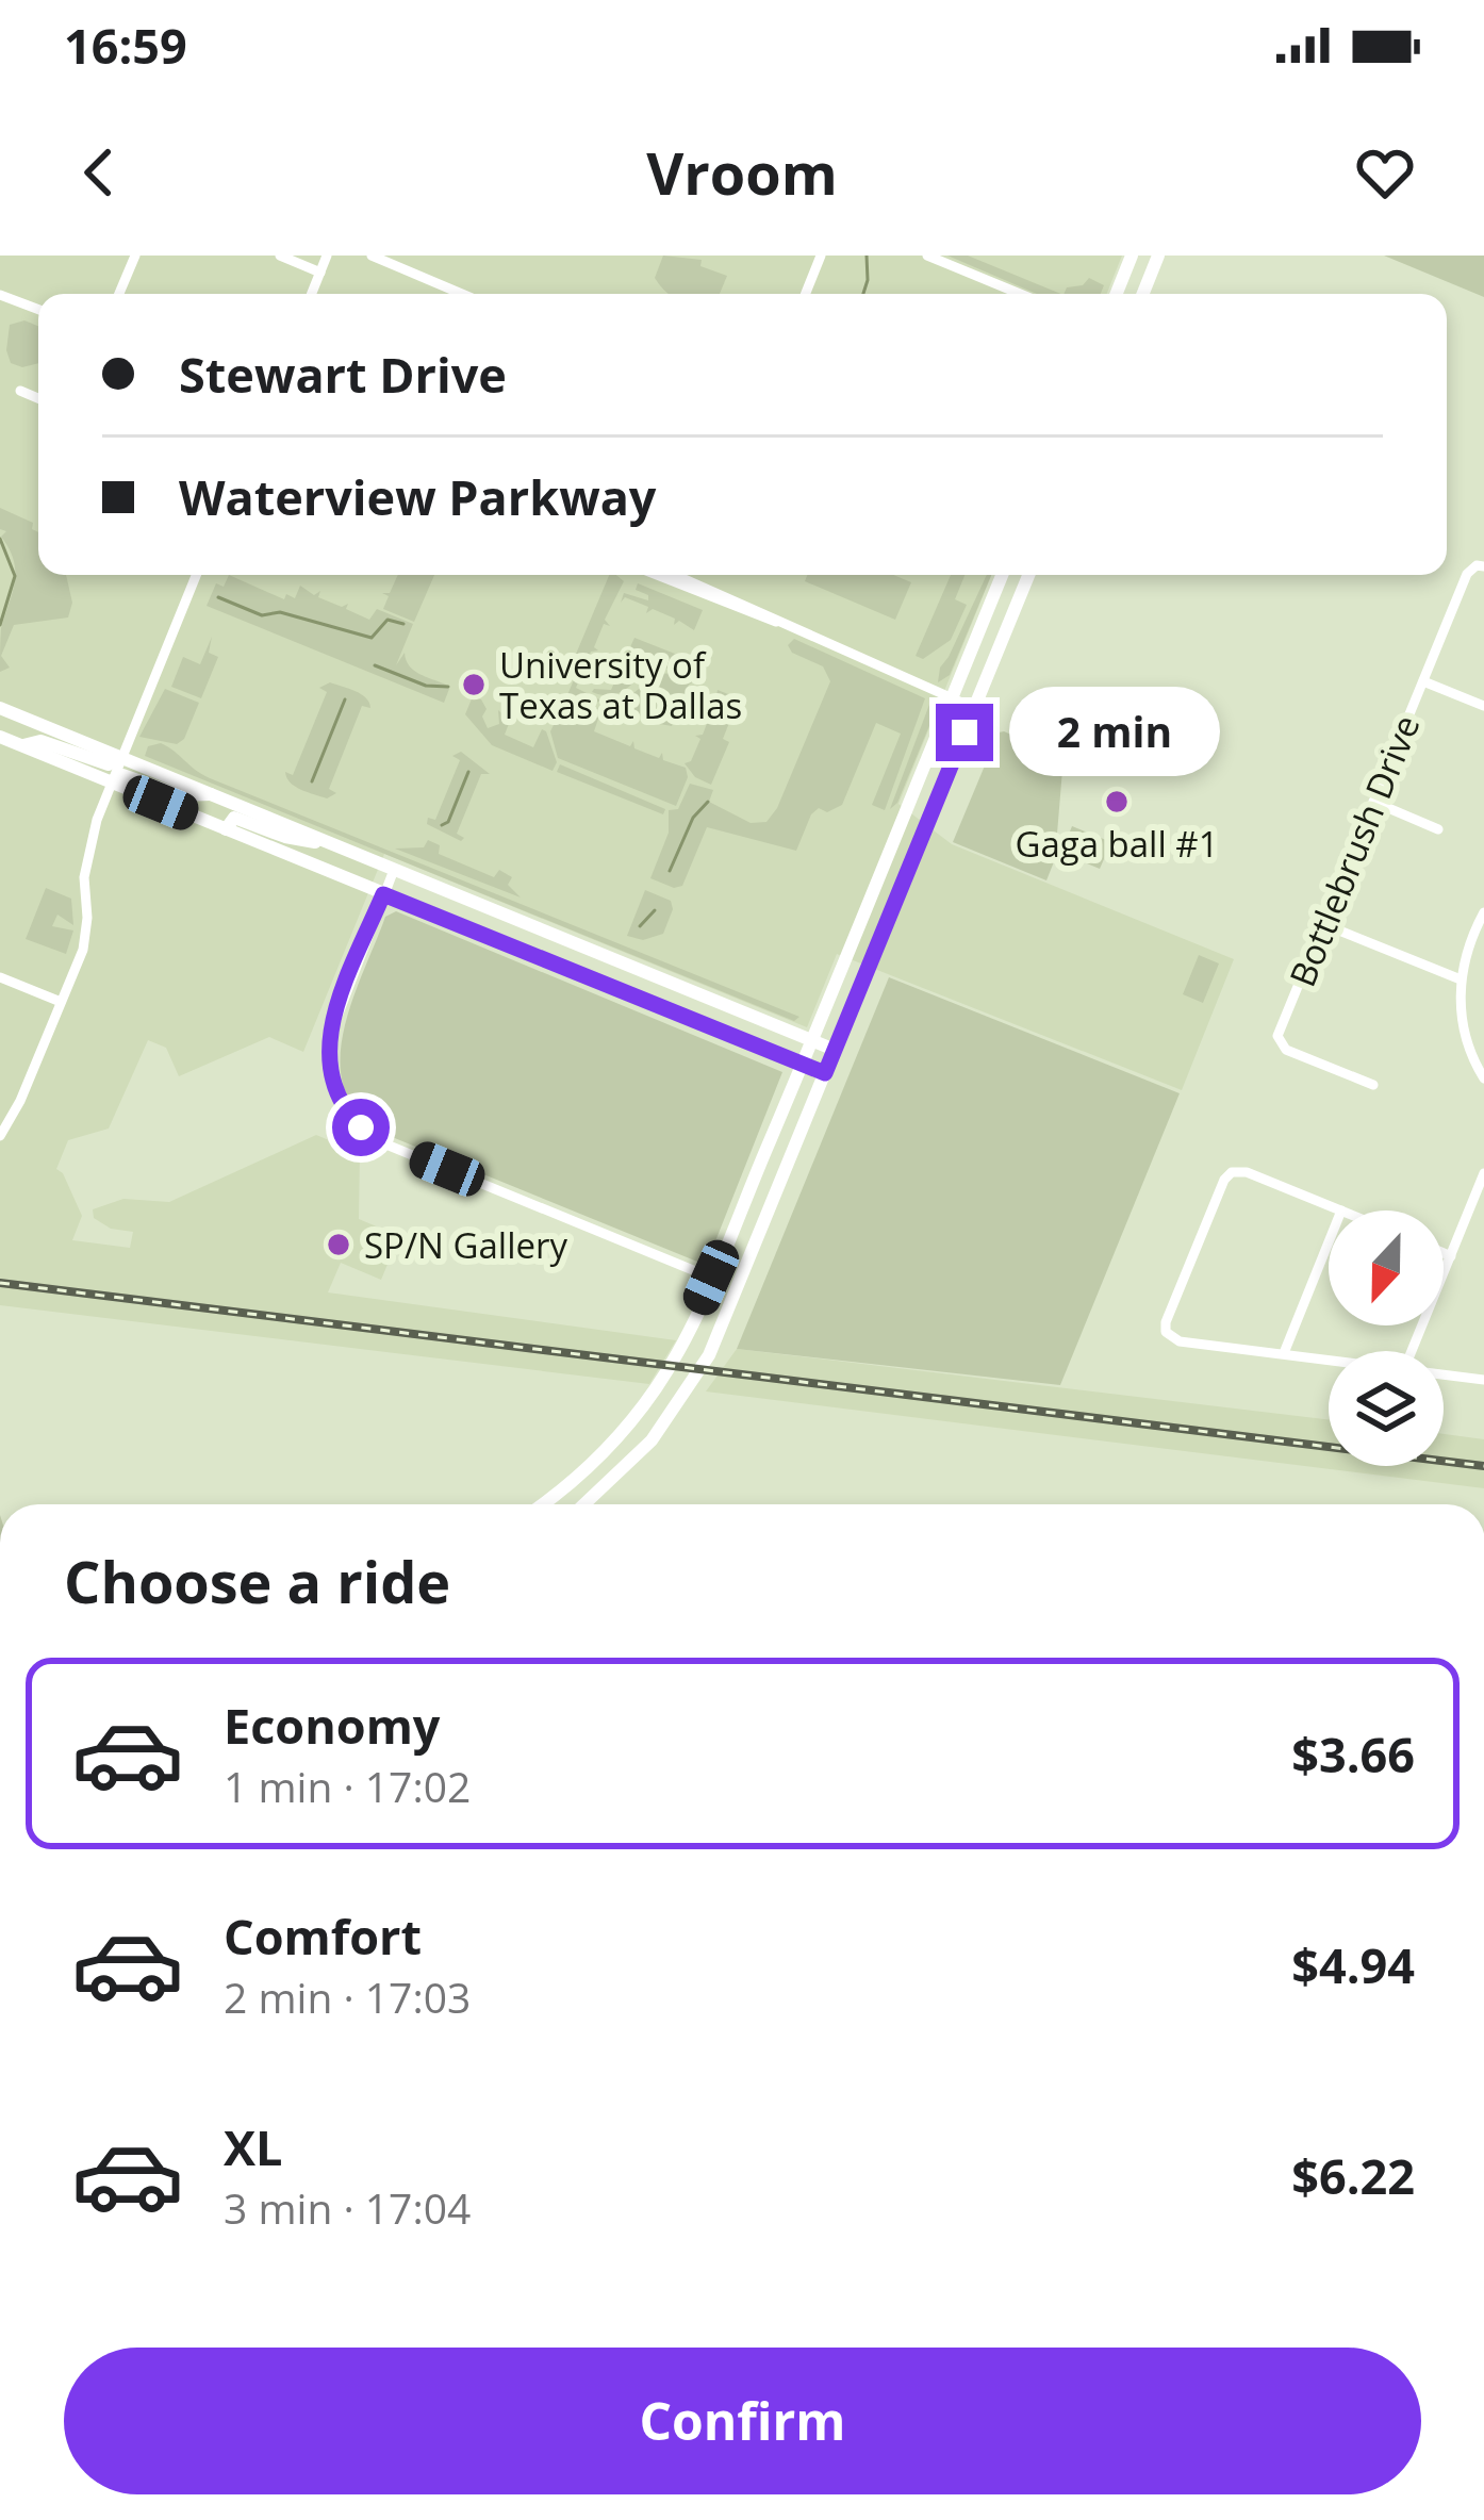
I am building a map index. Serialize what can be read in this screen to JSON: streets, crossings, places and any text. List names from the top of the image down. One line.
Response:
{"streets":{"street":["Bottlebrush Drive"]},"places":["University of Texas at Dallas","Gaga ball #1","SP/N Gallery"],"north":"bottom","page":{"status":"16:59","header":"Vroom","banner":["Stewart Drive","Waterview Parkway"],"bubble":"2 min","heading":"Choose a ride","list":[{"name":"Economy","note":"1 min · 17:02","value":"$3.66"},{"name":"Comfort","note":"2 min · 17:03","value":"$4.94"},{"name":"XL","note":"3 min · 17:04","value":"$6.22"}],"buttons":"Confirm"}}
